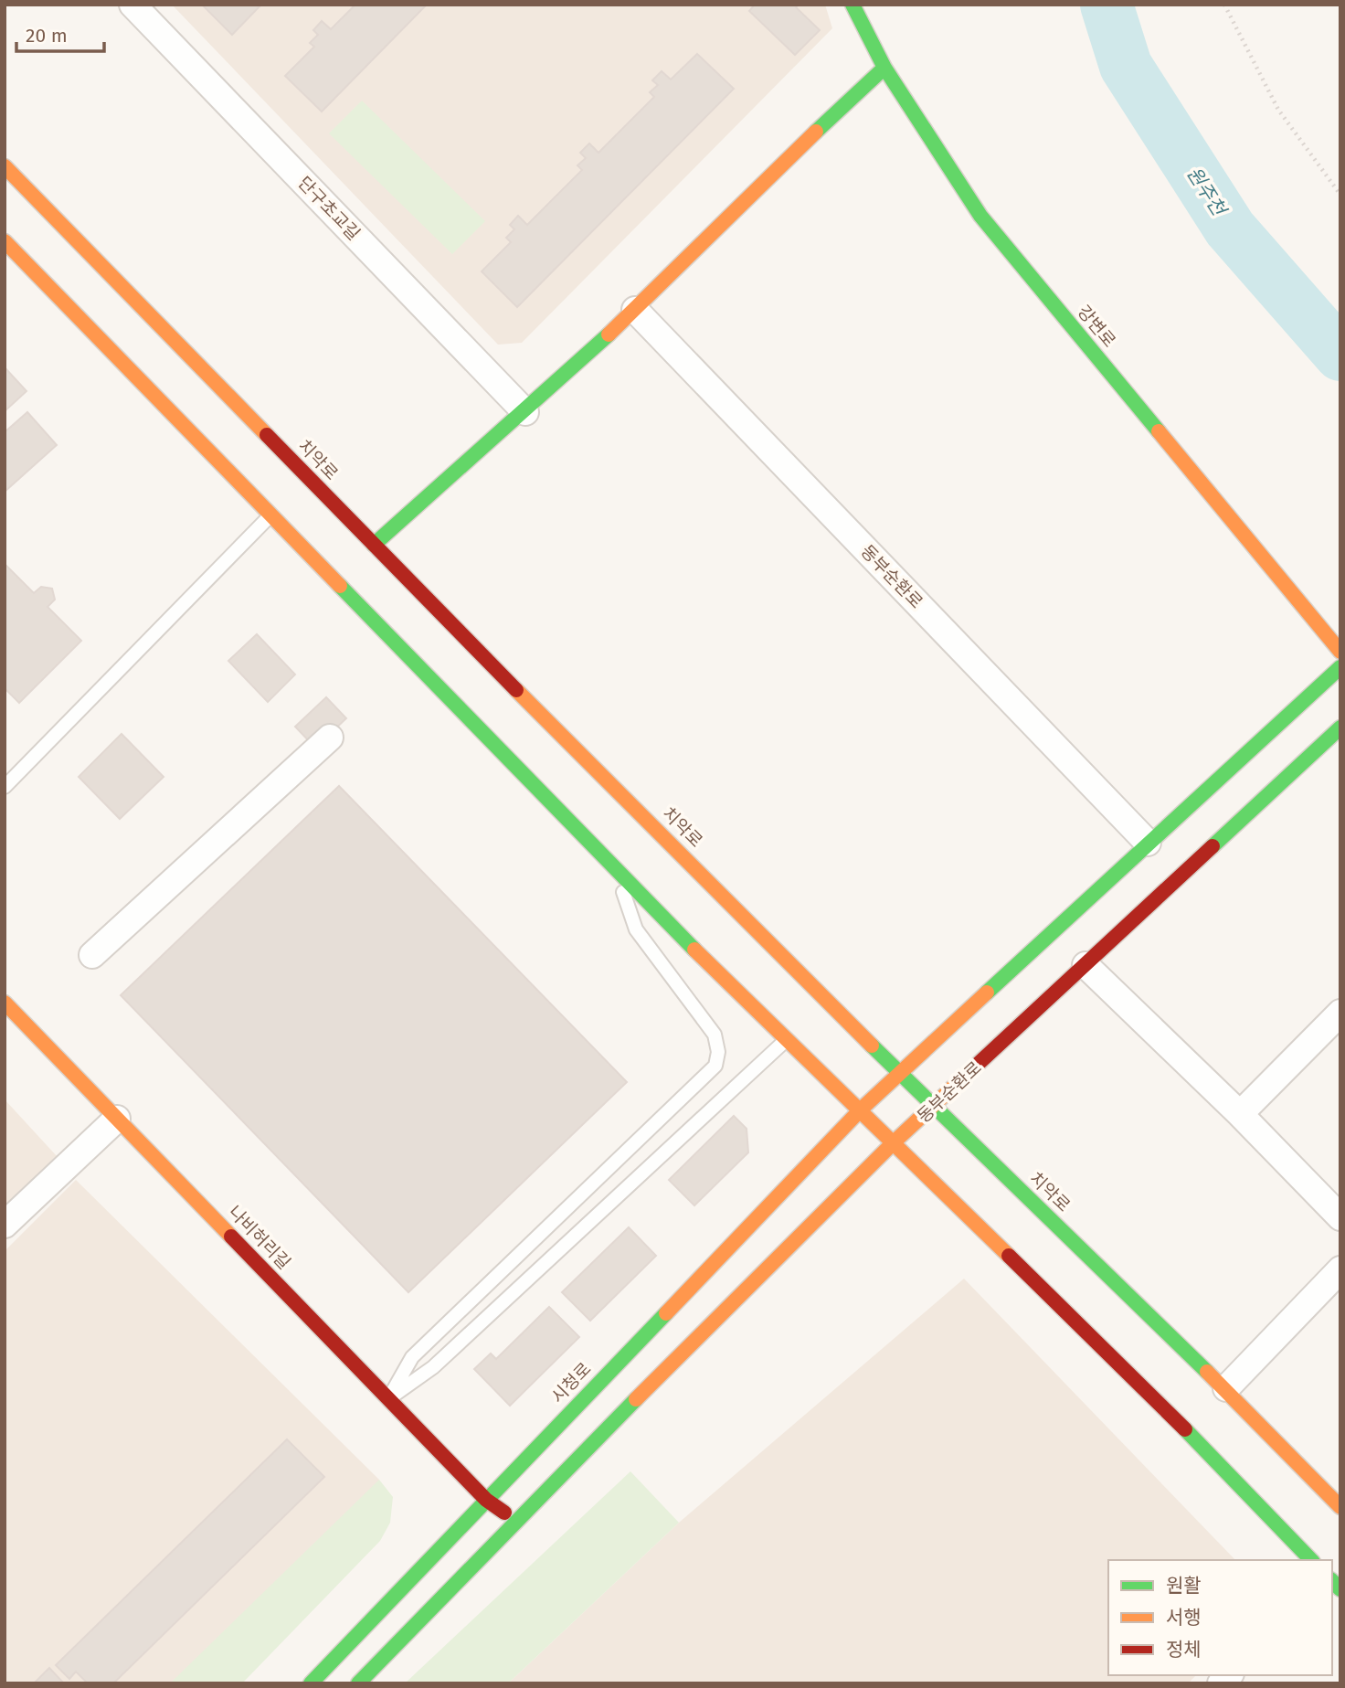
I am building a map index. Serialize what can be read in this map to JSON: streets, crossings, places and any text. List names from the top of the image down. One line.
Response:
{"streets":{"street":["단구초교길","강변로","치악로","동부순환로","나비허리길","시청로"]},"crossings":[["치악로","동부순환로"],["나비허리길","시청로"]],"water":["원주천"],"legend":["원활","서행","정체"],"scale_bar":"20 m"}
